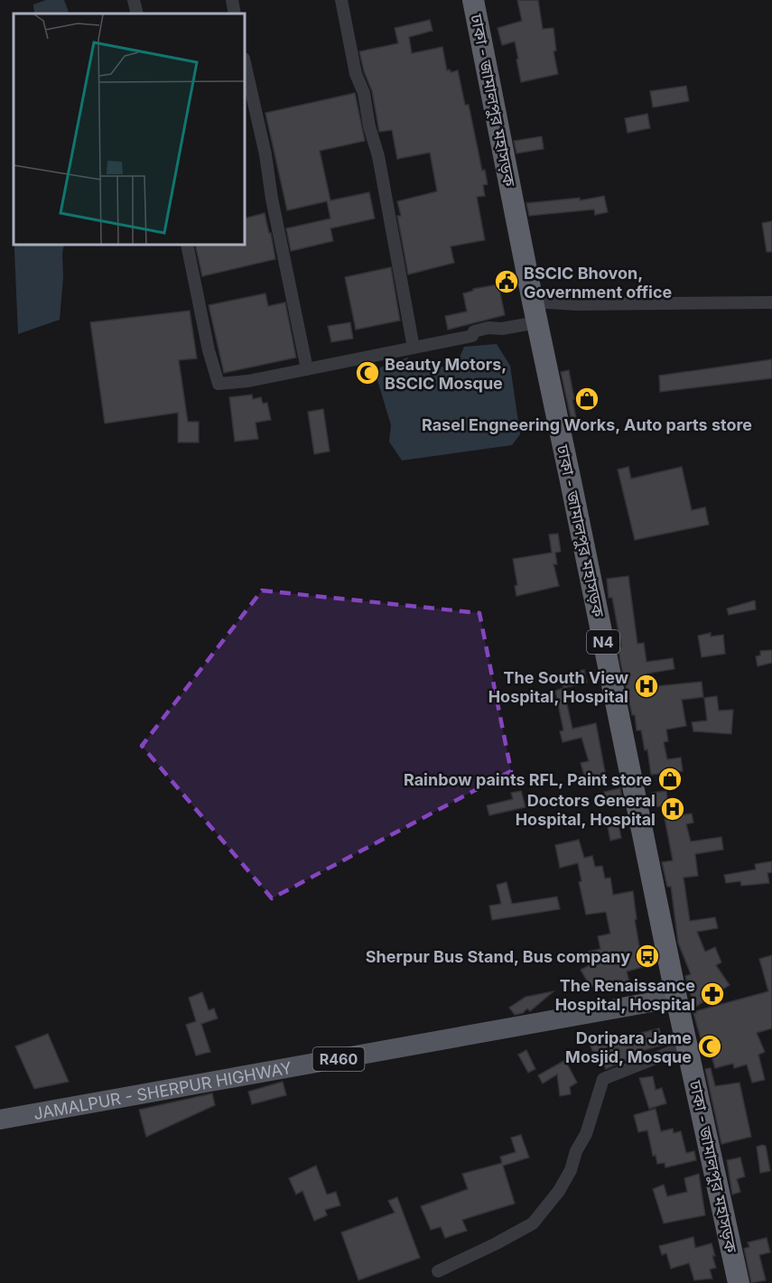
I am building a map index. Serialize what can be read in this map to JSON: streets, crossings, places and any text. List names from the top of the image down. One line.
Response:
{"streets":{"highway":["ঢাকা - জামালপুর মহাসড়ক","N4"],"main road":["R460","JAMALPUR - SHERPUR HIGHWAY"]},"crossings":[["ঢাকা - জামালপুর মহাসড়ক","JAMALPUR - SHERPUR HIGHWAY"]],"places":{"public building":["BSCIC Bhovon, Government office"],"mosque":["Beauty Motors, BSCIC Mosque","Doripara Jame Mosjid, Mosque"],"shop":["Rasel Engneering Works, Auto parts store","Rainbow paints RFL, Paint store"],"hospital":["The South View Hospital, Hospital","Doctors General Hospital, Hospital"],"bus stop":["Sherpur Bus Stand, Bus company"],"pharmacy":["The Renaissance Hospital, Hospital"]}}
